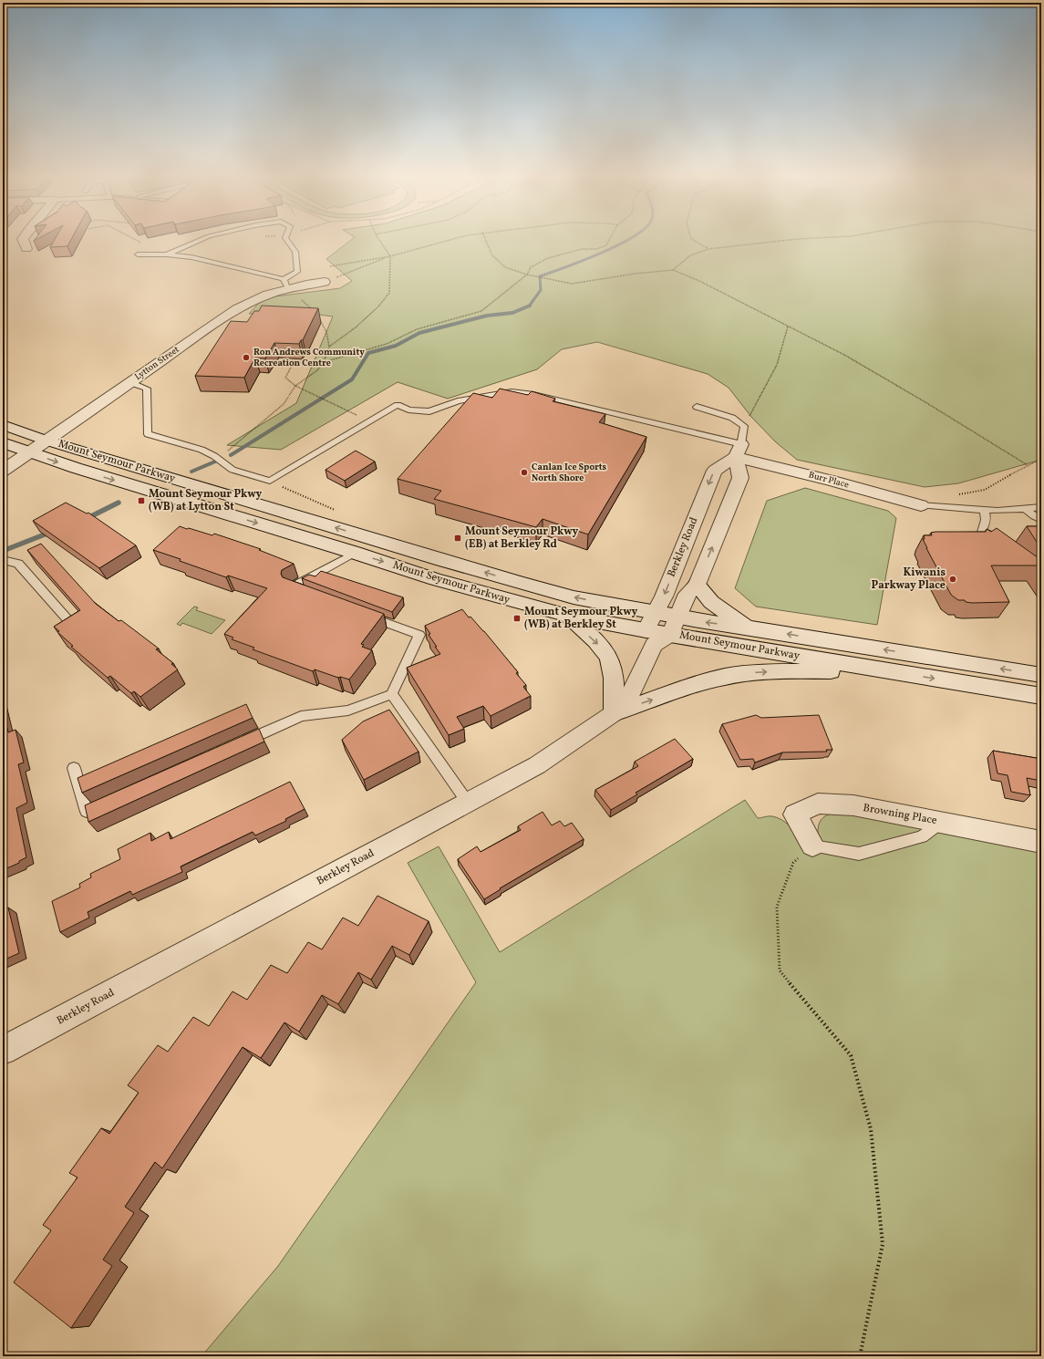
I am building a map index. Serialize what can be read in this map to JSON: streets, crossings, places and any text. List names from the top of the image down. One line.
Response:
{"streets":{"main road":["Lytton Street","Mount Seymour Parkway","Burr Place","Berkley Road","Browning Place"]},"crossings":[["Lytton Street","Mount Seymour Parkway"],["Mount Seymour Parkway","Berkley Road"],["Burr Place","Berkley Road"]],"places":{"other":["Ron Andrews Community Recreation Centre","Canlan Ice Sports North Shore","Kiwanis Parkway Place"],"transit":["Mount Seymour Pkwy (WB) at Lytton St","Mount Seymour Pkwy (EB) at Berkley Rd","Mount Seymour Pkwy (WB) at Berkley St"]}}
